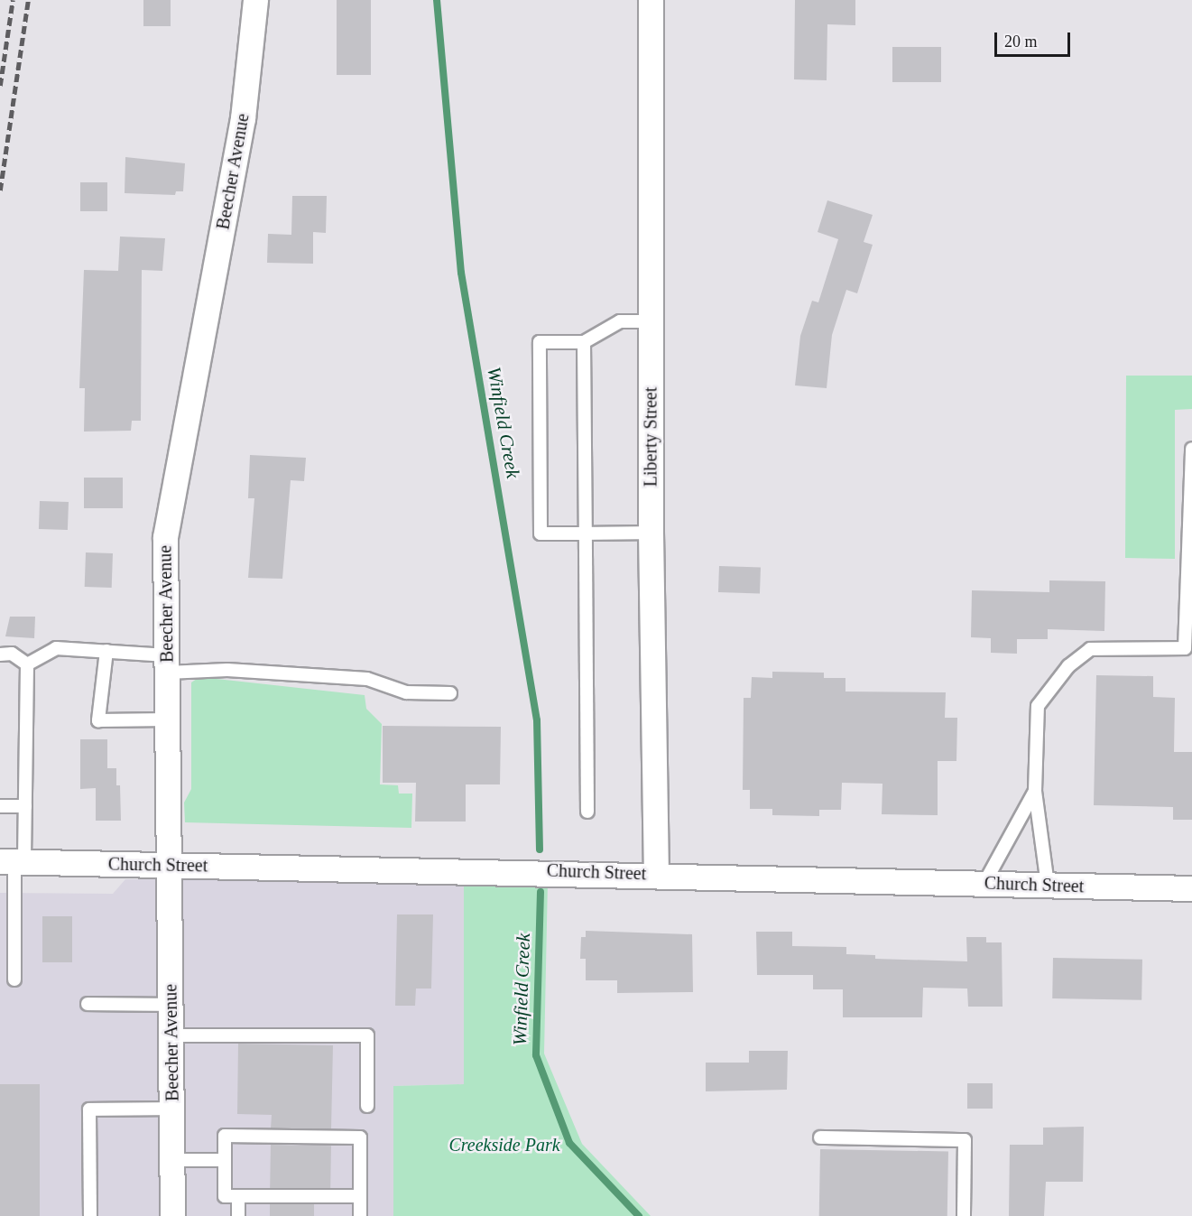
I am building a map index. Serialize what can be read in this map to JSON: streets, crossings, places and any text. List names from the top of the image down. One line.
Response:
{"streets":{"street":["Beecher Avenue","Liberty Street","Church Street"]},"crossings":[["Beecher Avenue","Church Street"],["Liberty Street","Church Street"]],"water":["Winfield Creek"],"parks":["Creekside Park"],"scale_bar":"20 m"}
